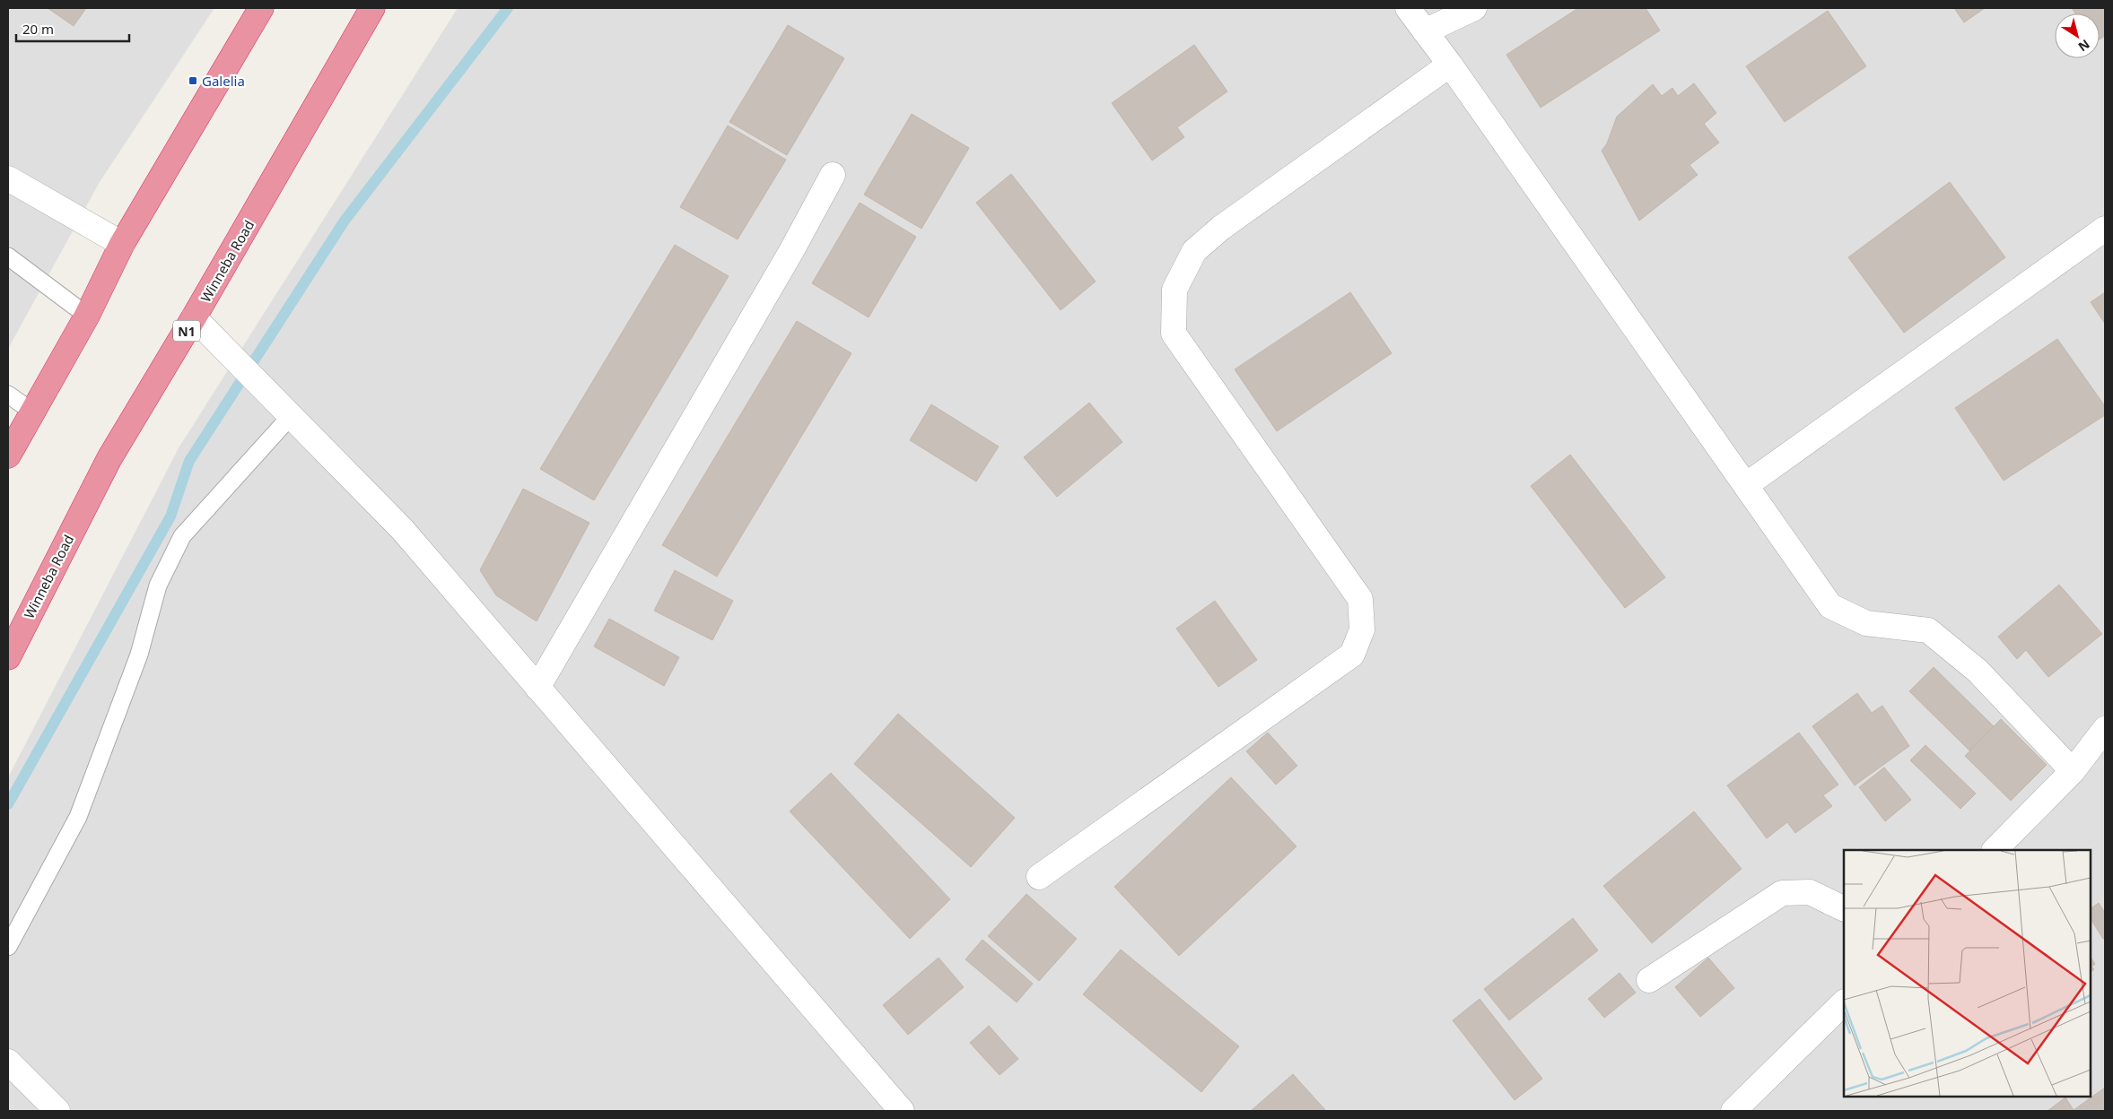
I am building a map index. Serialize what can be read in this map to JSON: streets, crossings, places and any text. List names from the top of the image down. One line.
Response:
{"streets":{"highway":["Winneba Road","N1"]},"places":{"transit":["Galelia"]},"scale_bar":"20 m","north":"bottom right"}
